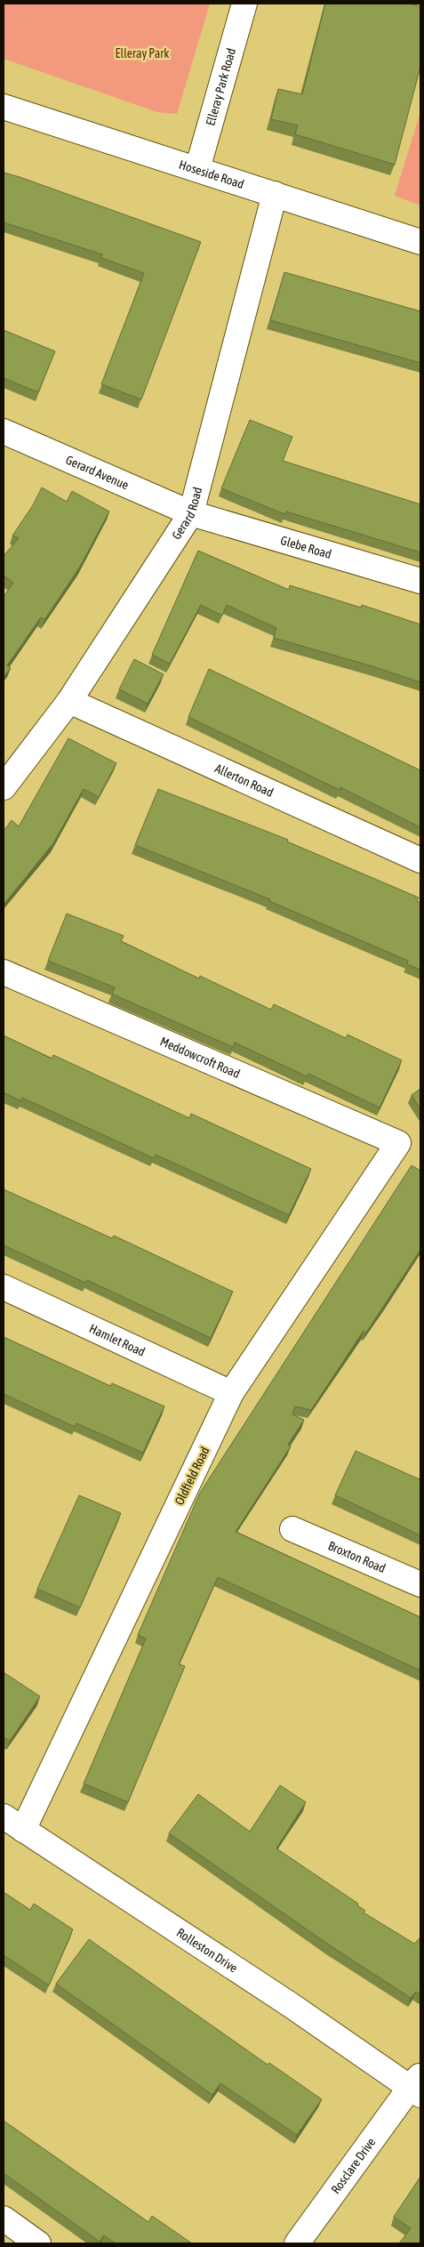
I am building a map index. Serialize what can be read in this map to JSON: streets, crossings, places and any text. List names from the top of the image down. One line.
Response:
{"streets":{"street":["Elleray Park Road","Hoseside Road","Gerard Avenue","Gerard Road","Glebe Road","Allerton Road","Meddowcroft Road","Hamlet Road","Oldfield Road","Broxton Road","Rolleston Drive","Rosclare Drive"]},"crossings":[["Elleray Park Road","Hoseside Road"],["Hoseside Road","Gerard Road"],["Gerard Avenue","Gerard Road"],["Gerard Avenue","Glebe Road"],["Gerard Road","Glebe Road"],["Gerard Road","Allerton Road"],["Meddowcroft Road","Oldfield Road"],["Hamlet Road","Oldfield Road"],["Oldfield Road","Rolleston Drive"],["Rolleston Drive","Rosclare Drive"]],"parks":["Elleray Park"]}
